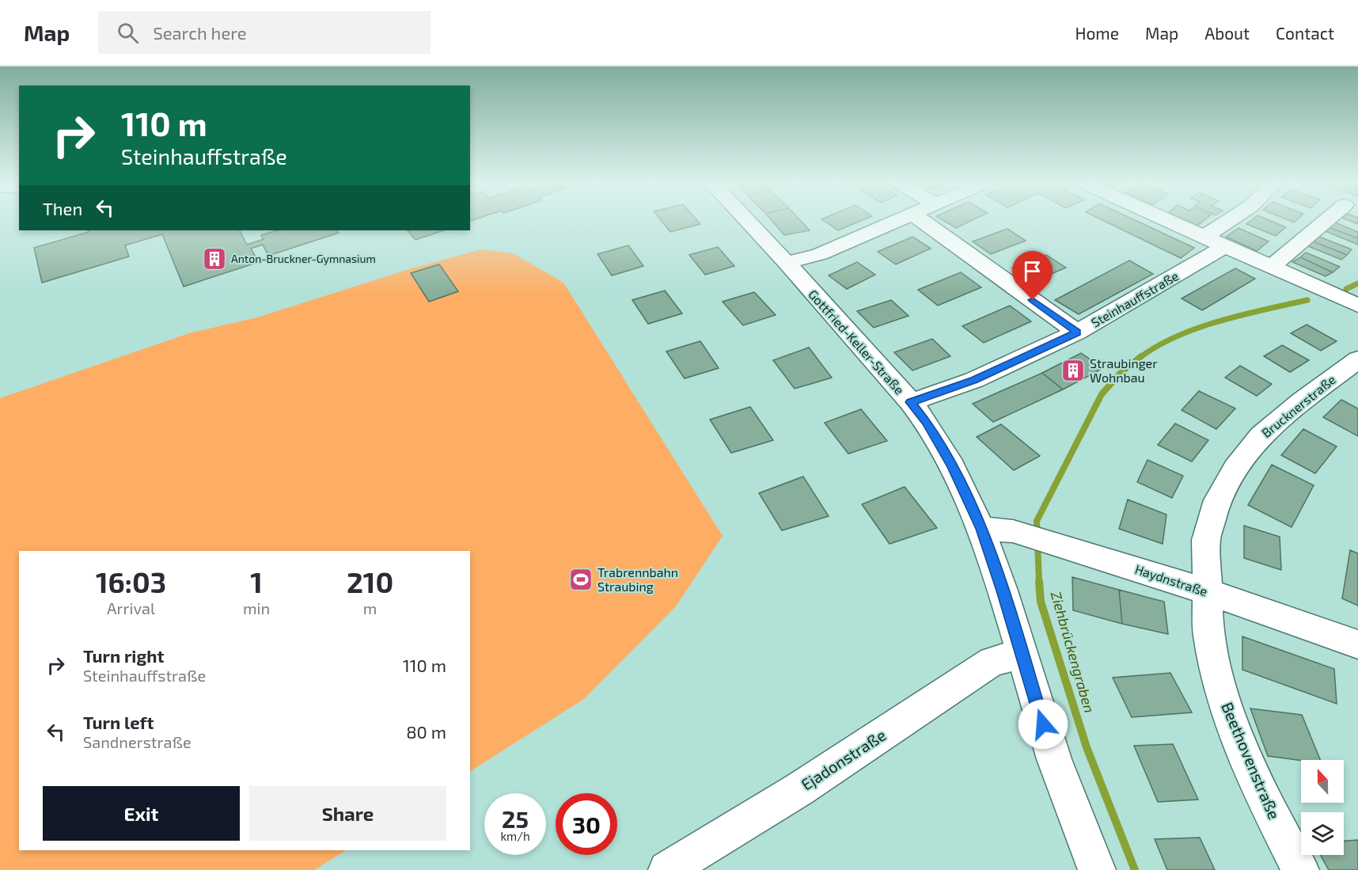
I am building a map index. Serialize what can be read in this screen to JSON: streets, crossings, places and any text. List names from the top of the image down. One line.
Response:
{"streets":{"street":["Steinhauffstraße","Gottfried-Keller-Straße","Brucknerstraße","Haydnstraße","Ejadonstraße","Beethovenstraße"]},"crossings":[["Steinhauffstraße","Gottfried-Keller-Straße"],["Gottfried-Keller-Straße","Haydnstraße"],["Gottfried-Keller-Straße","Ejadonstraße"],["Brucknerstraße","Haydnstraße"],["Brucknerstraße","Beethovenstraße"],["Haydnstraße","Beethovenstraße"]],"water":["Ziehbrückengraben"],"places":{"building":["Anton-Bruckner-Gymnasium","Straubinger Wohnbau"],"sports":["Trabrennbahn Straubing"]},"north":"top","page":{"header":"Map","search":"Search here","nav":["Home","Map","About","Contact"],"turn":["110 m","Steinhauffstraße"],"then":"Then","eta":["16:03","Arrival","1","min","210","m"],"list":[{"name":"Turn right","note":"Steinhauffstraße","value":"110 m"},{"name":"Turn left","note":"Sandnerstraße","value":"80 m"}],"buttons":["Exit","Share"],"speed":"25 km/h","limit":"30"}}
